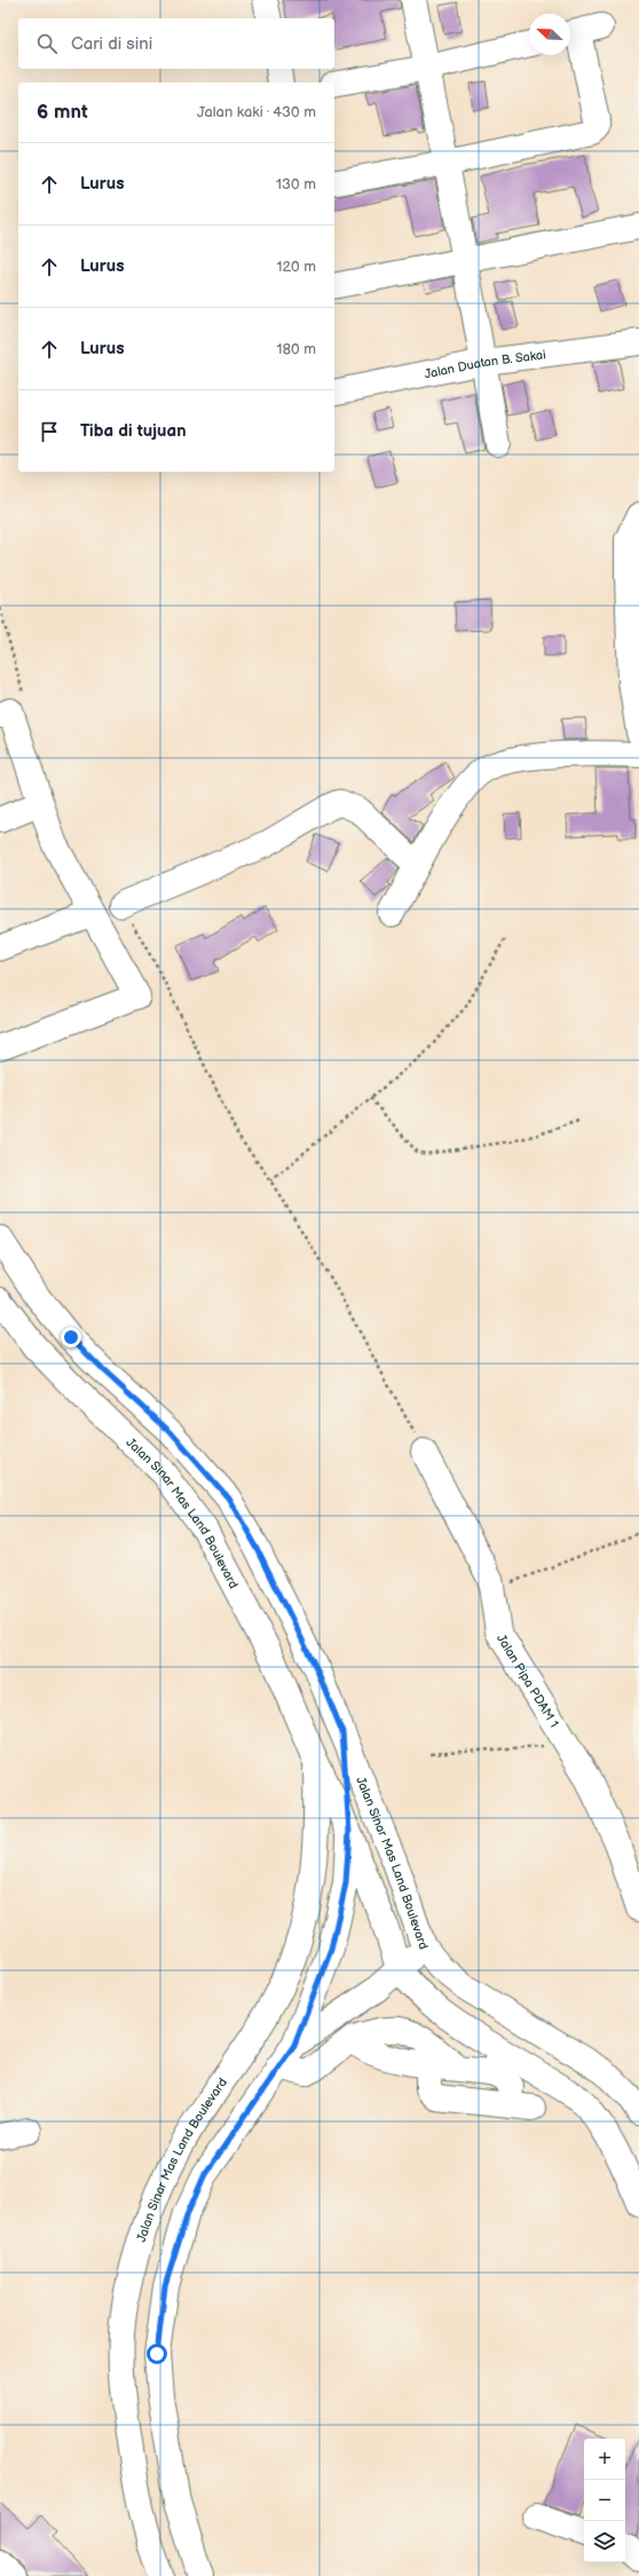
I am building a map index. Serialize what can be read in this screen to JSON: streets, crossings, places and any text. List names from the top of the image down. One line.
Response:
{"streets":{"street":["Jalan Duatan B. Sakai","Jalan Sinar Mas Land Boulevard","Jalan Pipa PDAM 1"]},"north":"top left","page":{"search":"Cari di sini","heading":["6 mnt","Jalan kaki · 430 m"],"list":[["Lurus","130 m"],["Lurus","120 m"],["Lurus","180 m"],"Tiba di tujuan"],"map_buttons":["+","−"]}}
